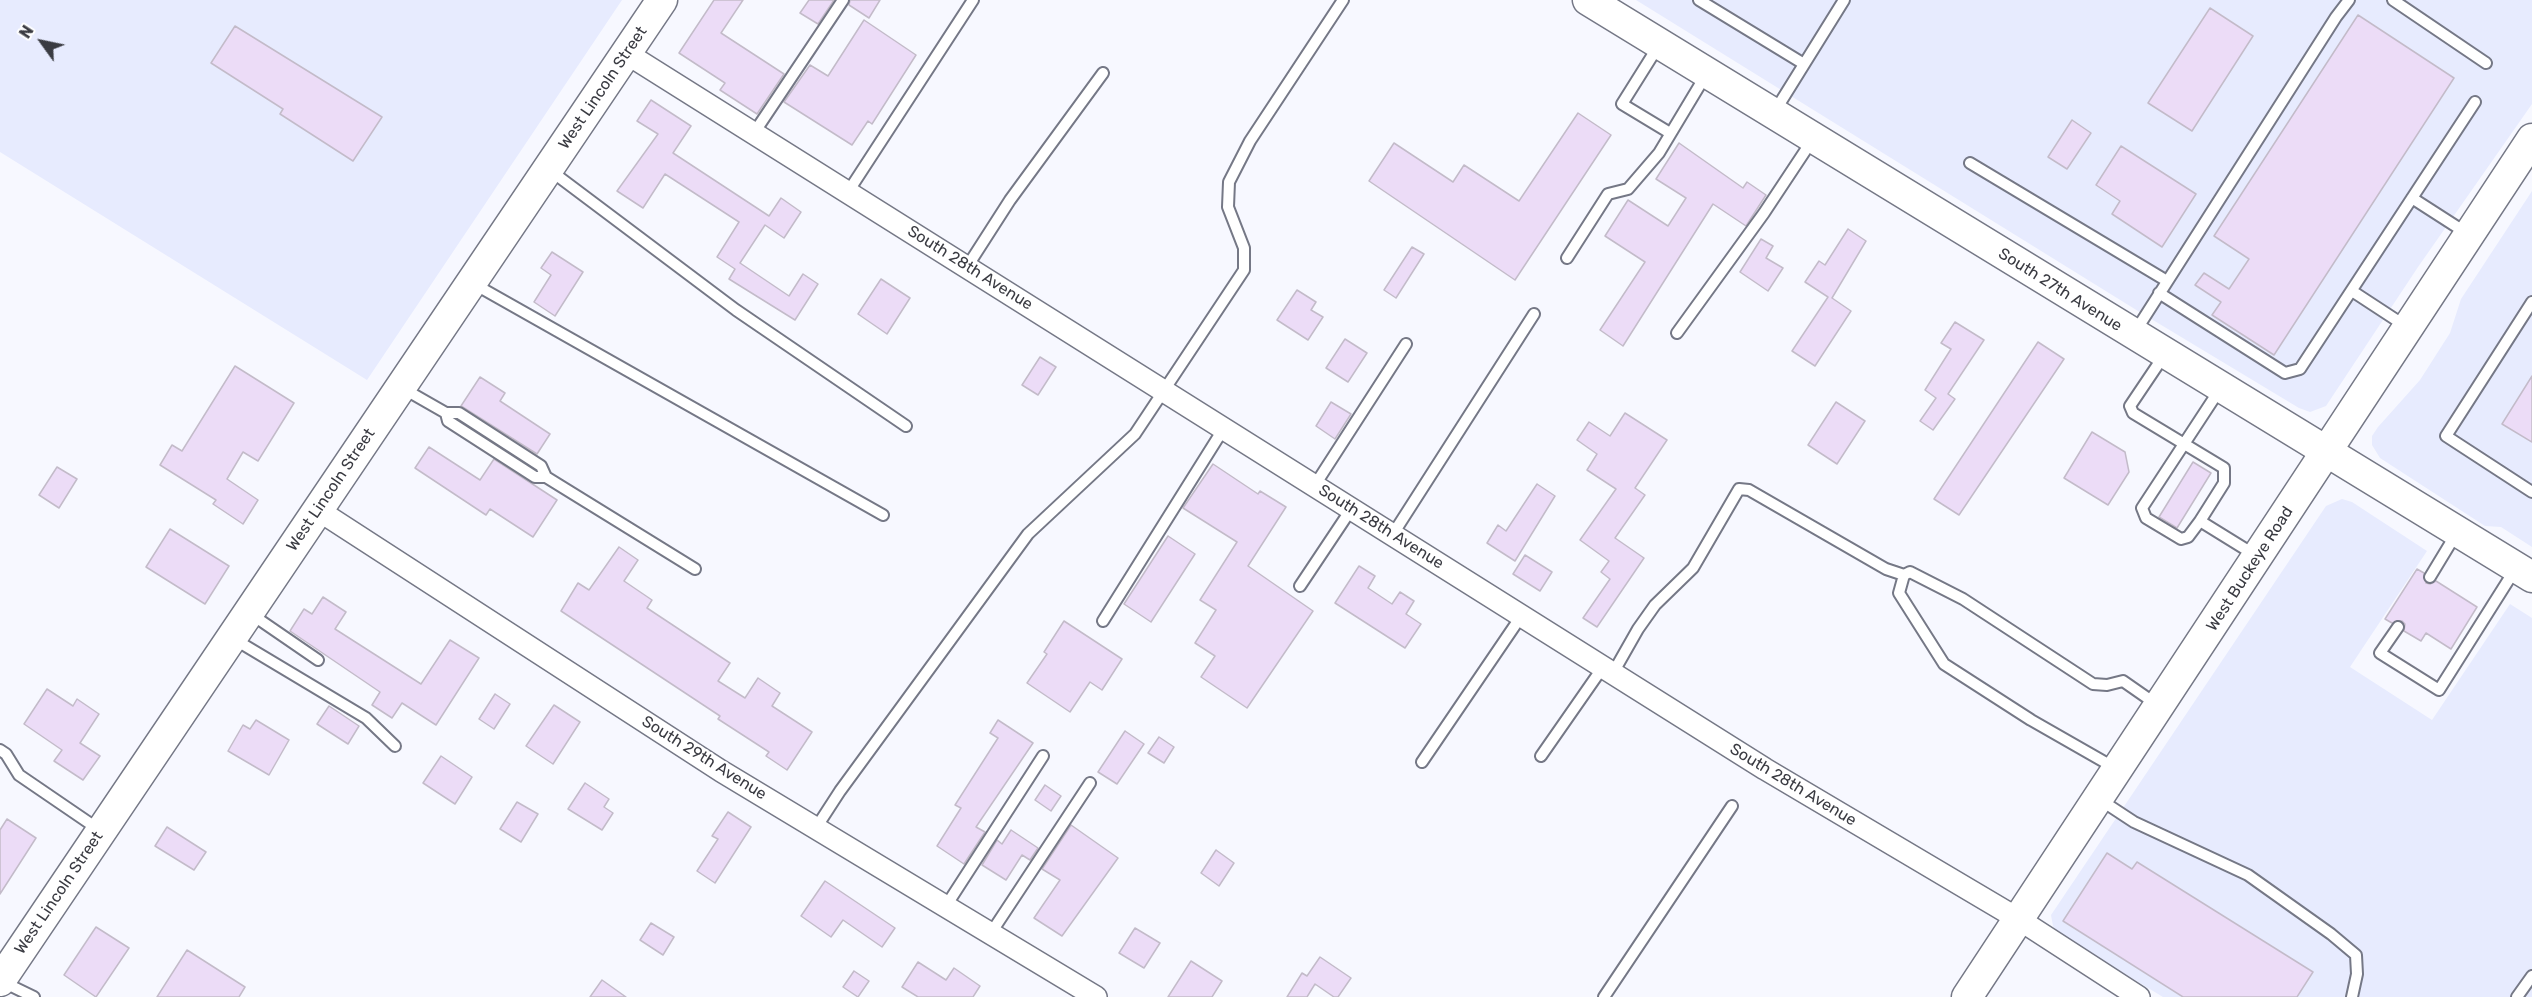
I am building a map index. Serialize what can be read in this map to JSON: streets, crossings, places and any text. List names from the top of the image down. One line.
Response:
{"streets":{"main road":["West Lincoln Street","South 27th Avenue","West Buckeye Road"],"street":["South 28th Avenue","South 29th Avenue"]},"crossings":[["West Lincoln Street","South 28th Avenue"],["West Lincoln Street","South 29th Avenue"],["South 28th Avenue","West Buckeye Road"],["South 27th Avenue","West Buckeye Road"]],"north":"top left"}
